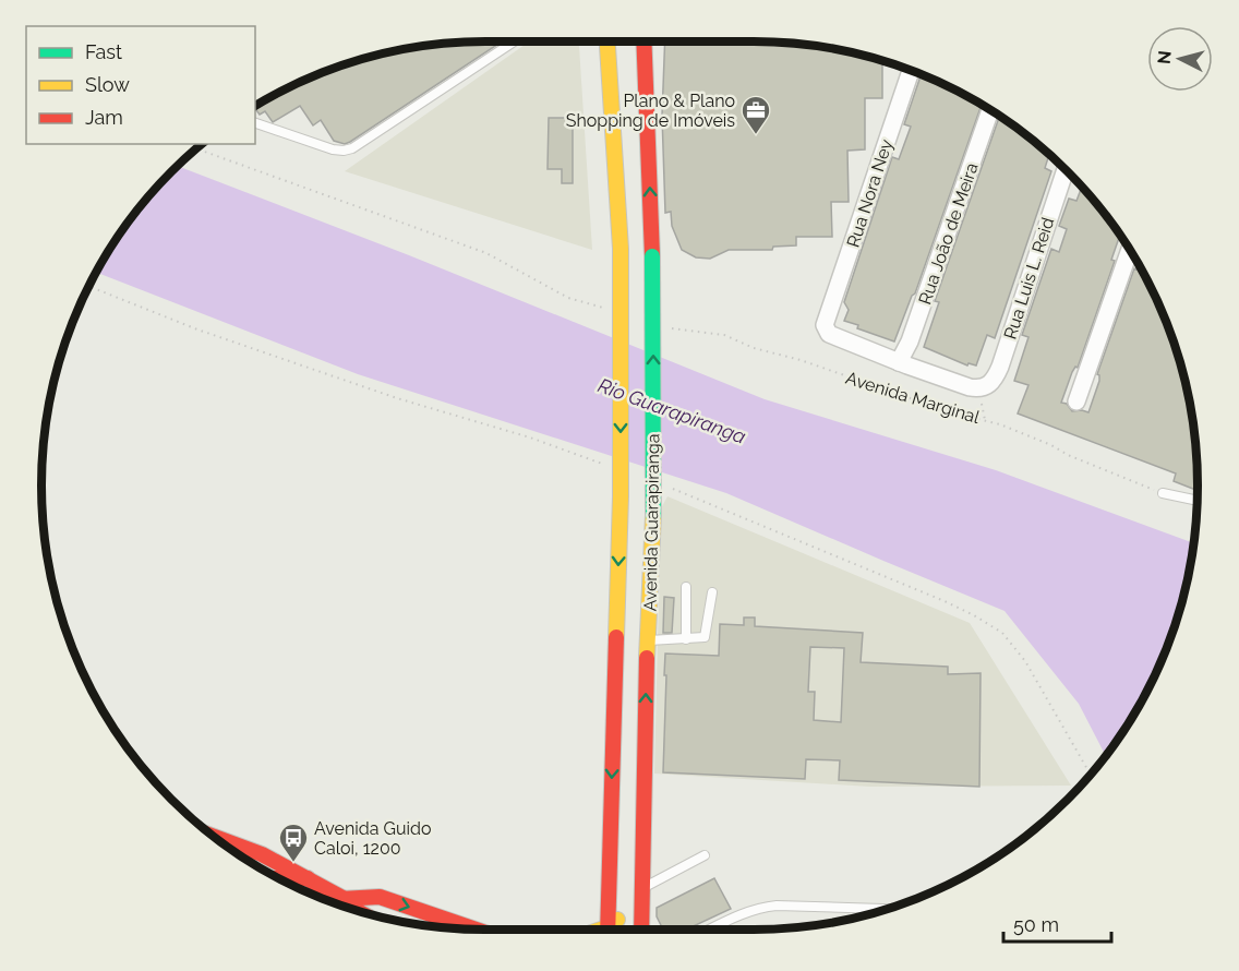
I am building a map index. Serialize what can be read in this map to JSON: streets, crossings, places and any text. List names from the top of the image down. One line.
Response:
{"streets":{"main road":["Avenida Guarapiranga"],"street":["Rua Nora Ney","Rua João de Meira","Rua Luis L. Reid"],"path":["Avenida Marginal"]},"crossings":[["Rua Nora Ney","Rua João de Meira"],["Rua Nora Ney","Rua Luis L. Reid"],["Rua João de Meira","Rua Luis L. Reid"]],"water":["Rio Guarapiranga"],"places":{"office":["Plano & Plano Shopping de Imóveis"],"bus stop":["Avenida Guido Caloi, 1200"]},"legend":["Fast","Slow","Jam"],"scale_bar":"50 m","north":"left"}
